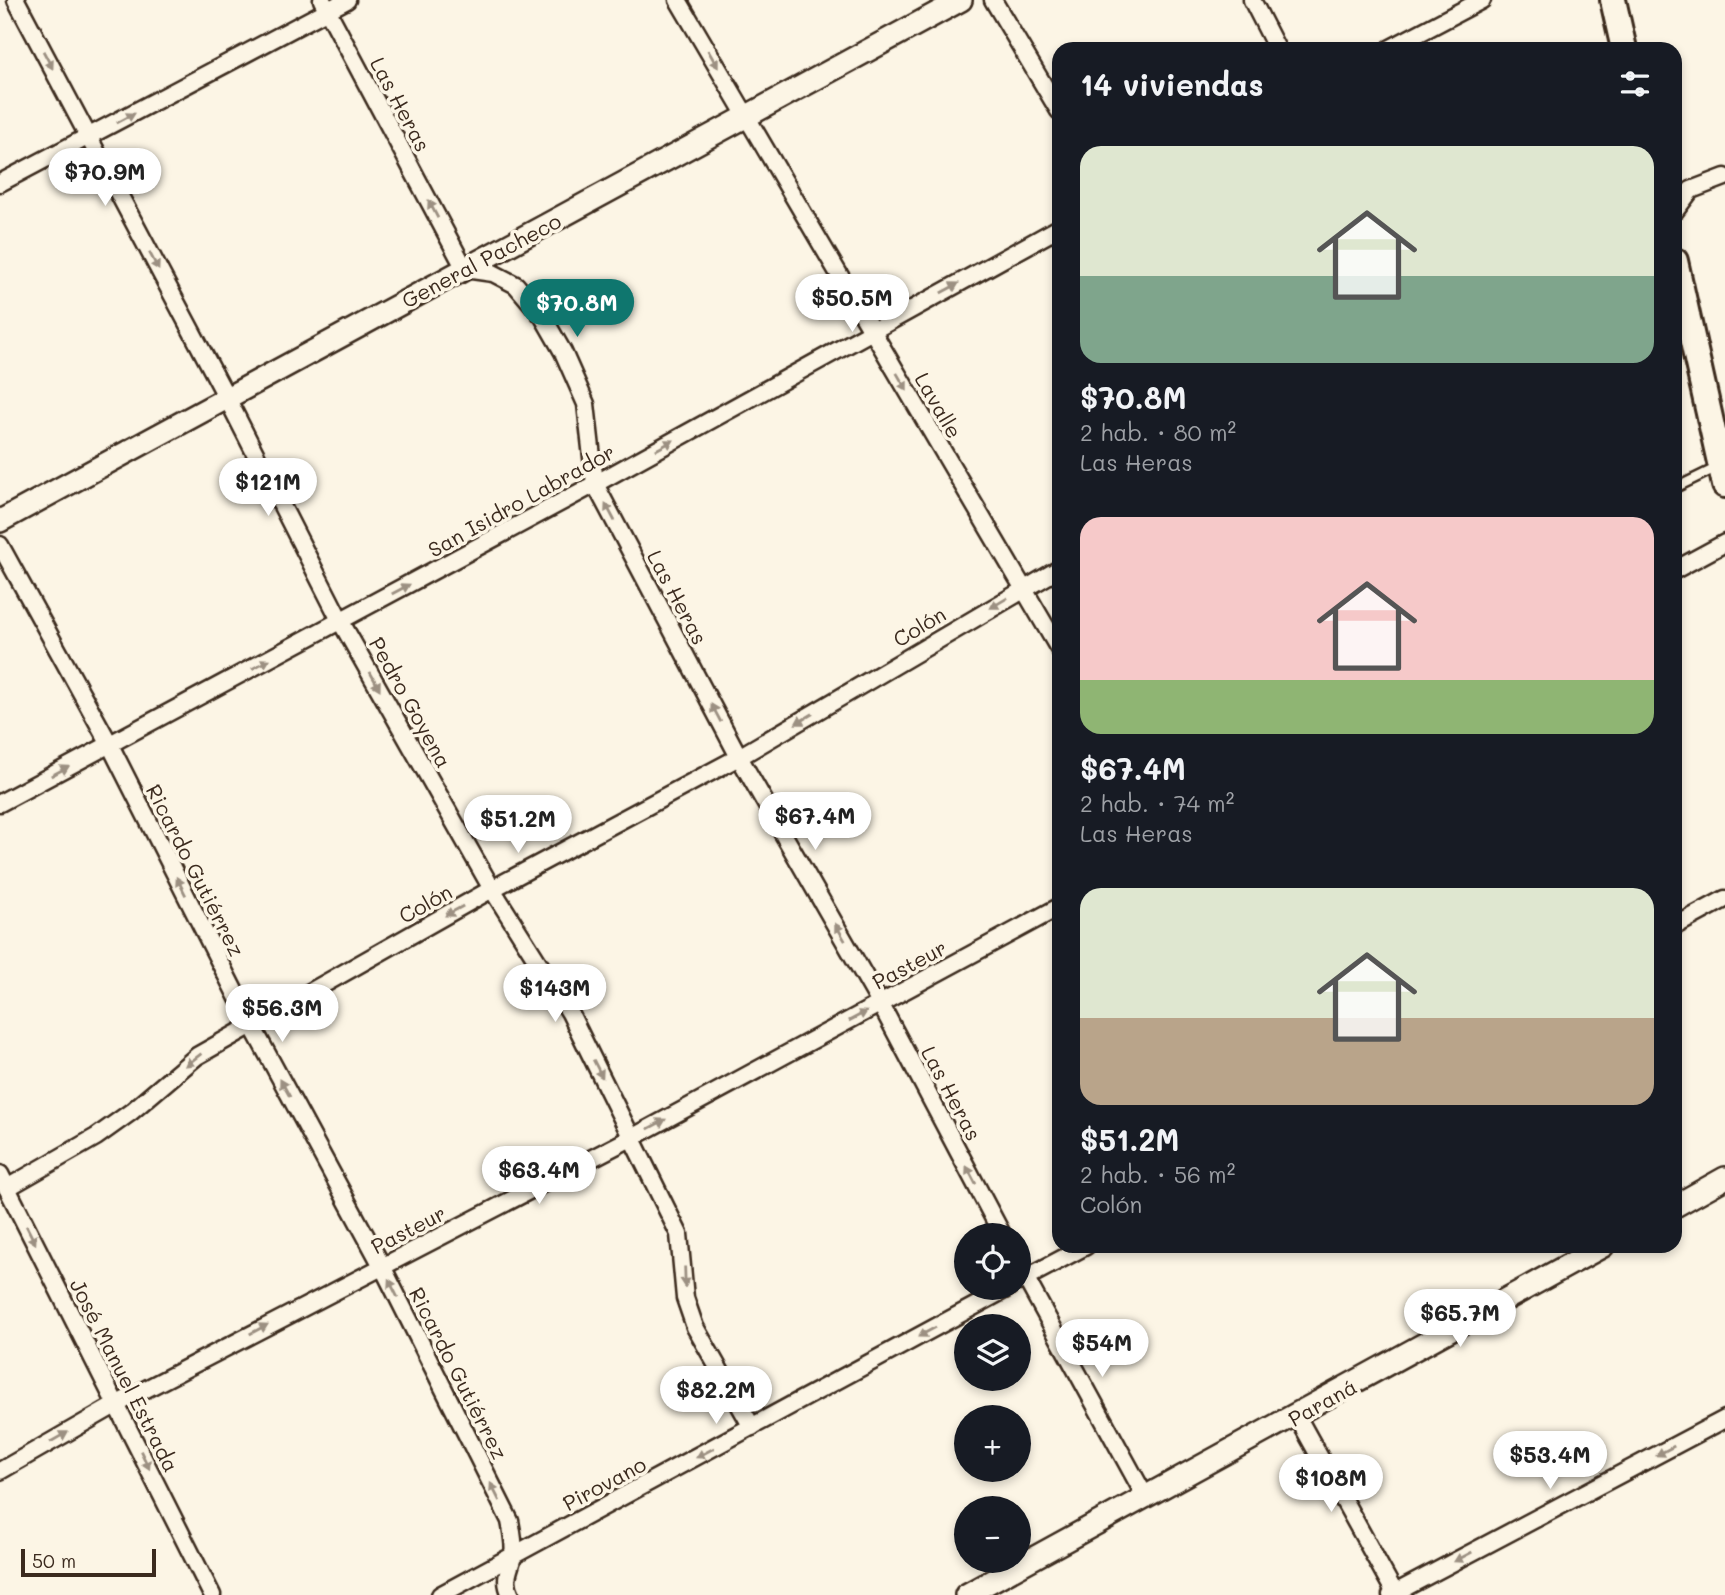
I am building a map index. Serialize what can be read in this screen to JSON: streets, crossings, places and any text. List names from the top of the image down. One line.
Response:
{"streets":{"street":["Las Heras","General Pacheco","Lavalle","San Isidro Labrador","Colón","Pedro Goyena","Ricardo Gutiérrez","Pasteur","José Manuel Estrada","Paraná","Pirovano"]},"crossings":[["Las Heras","General Pacheco"],["Las Heras","San Isidro Labrador"],["Las Heras","Colón"],["Las Heras","Pasteur"],["General Pacheco","Lavalle"],["General Pacheco","Pedro Goyena"],["Lavalle","San Isidro Labrador"],["Lavalle","Colón"],["San Isidro Labrador","Pedro Goyena"],["San Isidro Labrador","Ricardo Gutiérrez"],["Colón","Pedro Goyena"],["Colón","Ricardo Gutiérrez"],["Colón","José Manuel Estrada"],["Pedro Goyena","Pasteur"],["Pedro Goyena","Pirovano"],["Ricardo Gutiérrez","Pasteur"],["Ricardo Gutiérrez","Pirovano"],["Pasteur","José Manuel Estrada"]],"one_way":["Las Heras","Lavalle","San Isidro Labrador","Colón","Pedro Goyena","Ricardo Gutiérrez","Pasteur","José Manuel Estrada","Pirovano"],"scale_bar":"50 m","page":{"heading":"14 viviendas","list":[{"name":"$70.8M","note":"2 hab. · 80 m² · Las Heras"},{"name":"$67.4M","note":"2 hab. · 74 m² · Las Heras"},{"name":"$51.2M","note":"2 hab. · 56 m² · Colón"}],"price":["$70.9M","$50.5M","$70.8M","$121M","$67.4M","$51.2M","$143M","$56.3M","$63.4M","$65.7M","$54M","$82.2M","$53.4M","$108M"],"map_buttons":["+","−"],"scale":"50 m"}}
